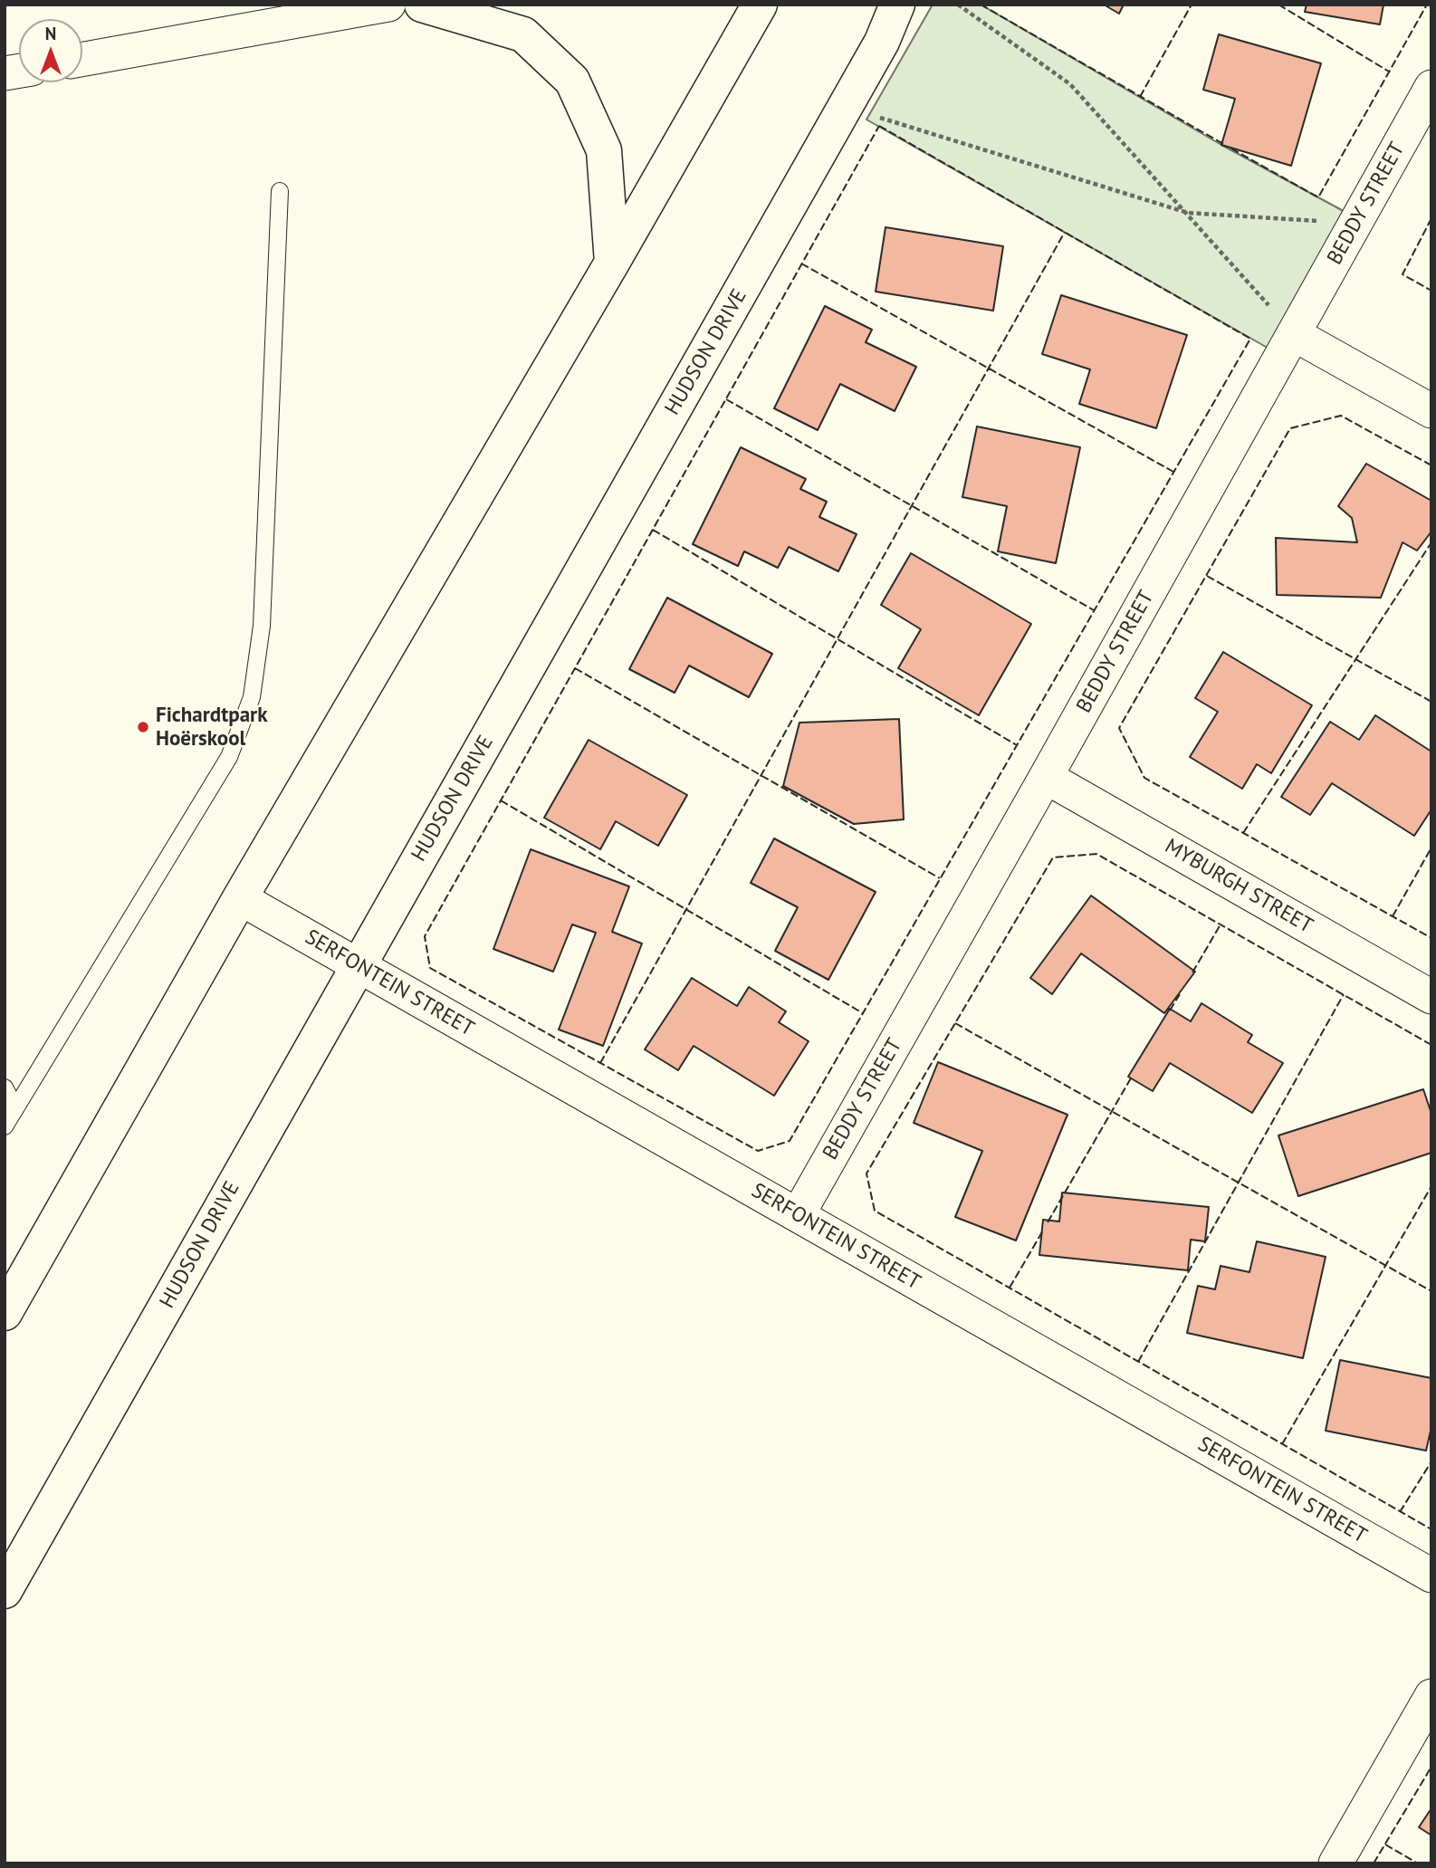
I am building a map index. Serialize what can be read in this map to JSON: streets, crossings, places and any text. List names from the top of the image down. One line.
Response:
{"streets":{"street":["BEDDY STREET","HUDSON DRIVE","MYBURGH STREET","SERFONTEIN STREET"]},"crossings":[["BEDDY STREET","MYBURGH STREET"],["BEDDY STREET","SERFONTEIN STREET"],["HUDSON DRIVE","SERFONTEIN STREET"]],"places":["Fichardtpark Hoërskool"],"north":"top"}
